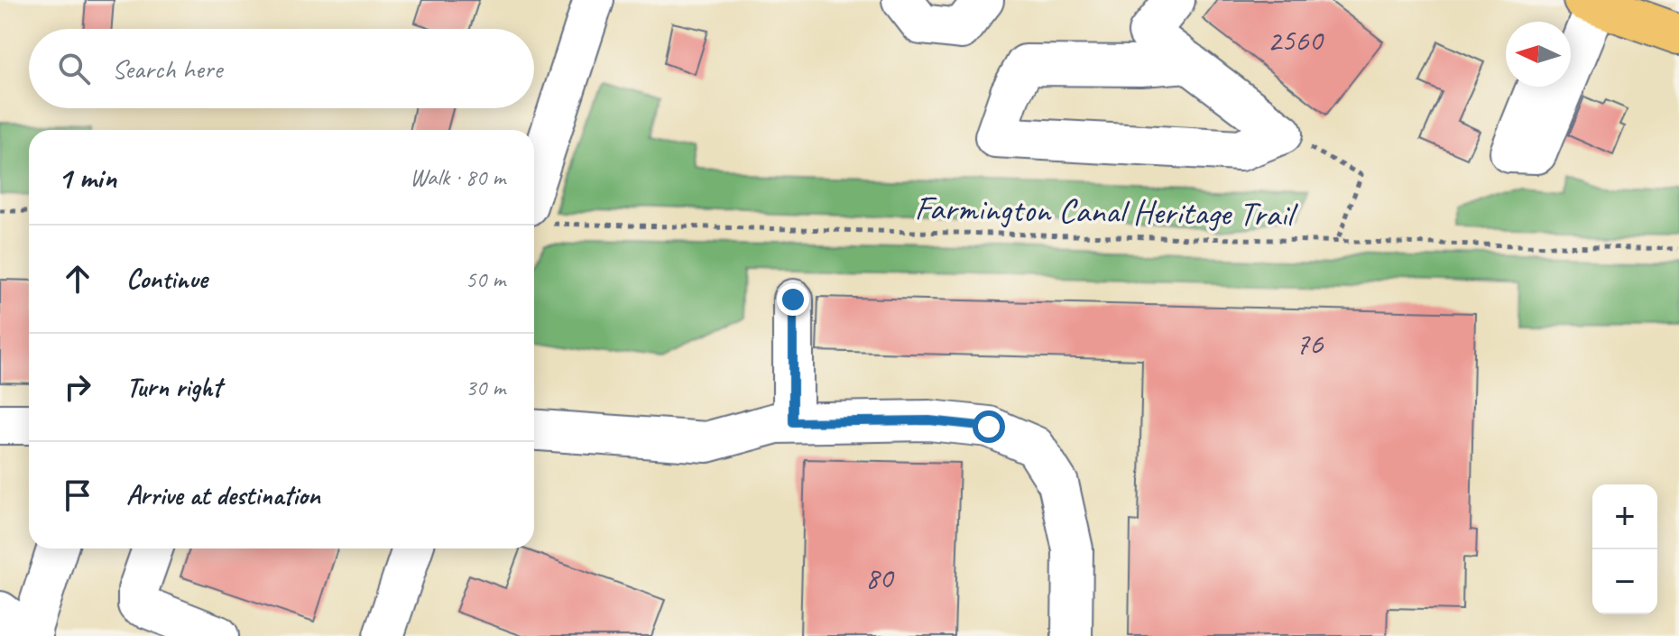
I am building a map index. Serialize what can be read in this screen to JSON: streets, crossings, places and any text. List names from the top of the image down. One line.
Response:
{"streets":{"path":["Farmington Canal Heritage Trail"]},"house_numbers":["2560","76","80"],"north":"left","page":{"search":"Search here","heading":["1 min","Walk · 80 m"],"list":[["Continue","50 m"],["Turn right","30 m"],"Arrive at destination"],"map_buttons":["+","−"]}}
